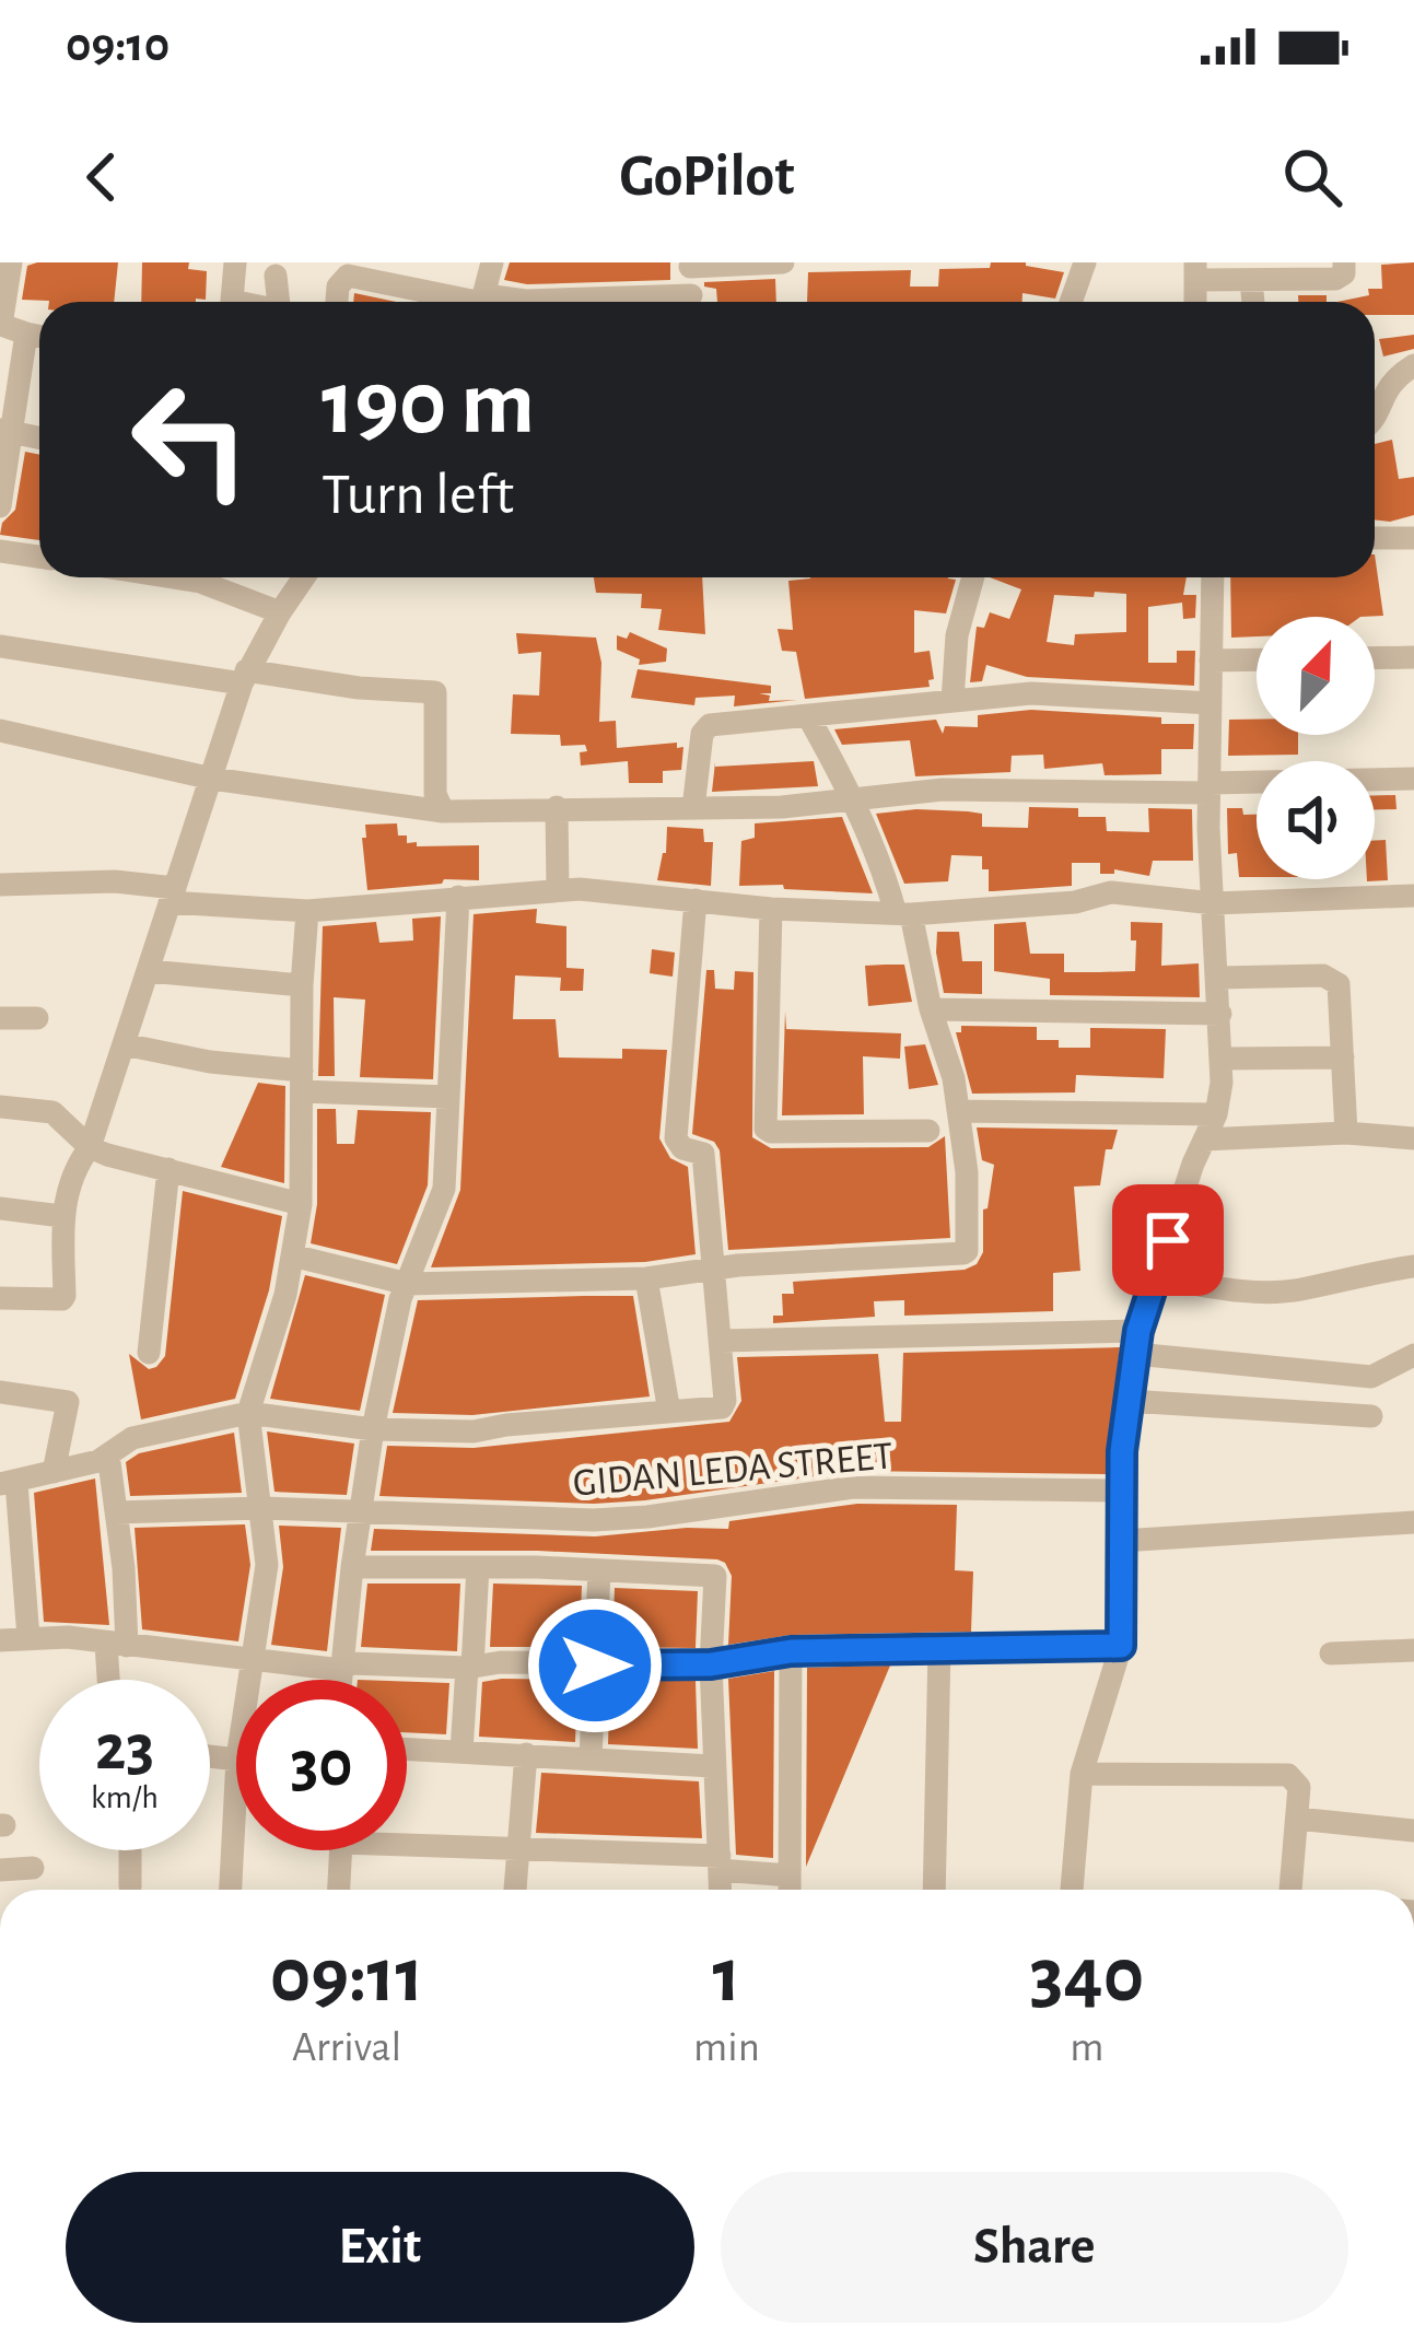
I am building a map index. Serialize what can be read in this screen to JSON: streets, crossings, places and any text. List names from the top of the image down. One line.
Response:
{"streets":{"street":["GIDAN LEDA STREET"]},"north":"top right","page":{"status":"09:10","header":"GoPilot","turn":["190 m","Turn left"],"speed":"23 km/h","limit":"30","eta":["09:11","Arrival","1","min","340","m"],"buttons":["Exit","Share"]}}
